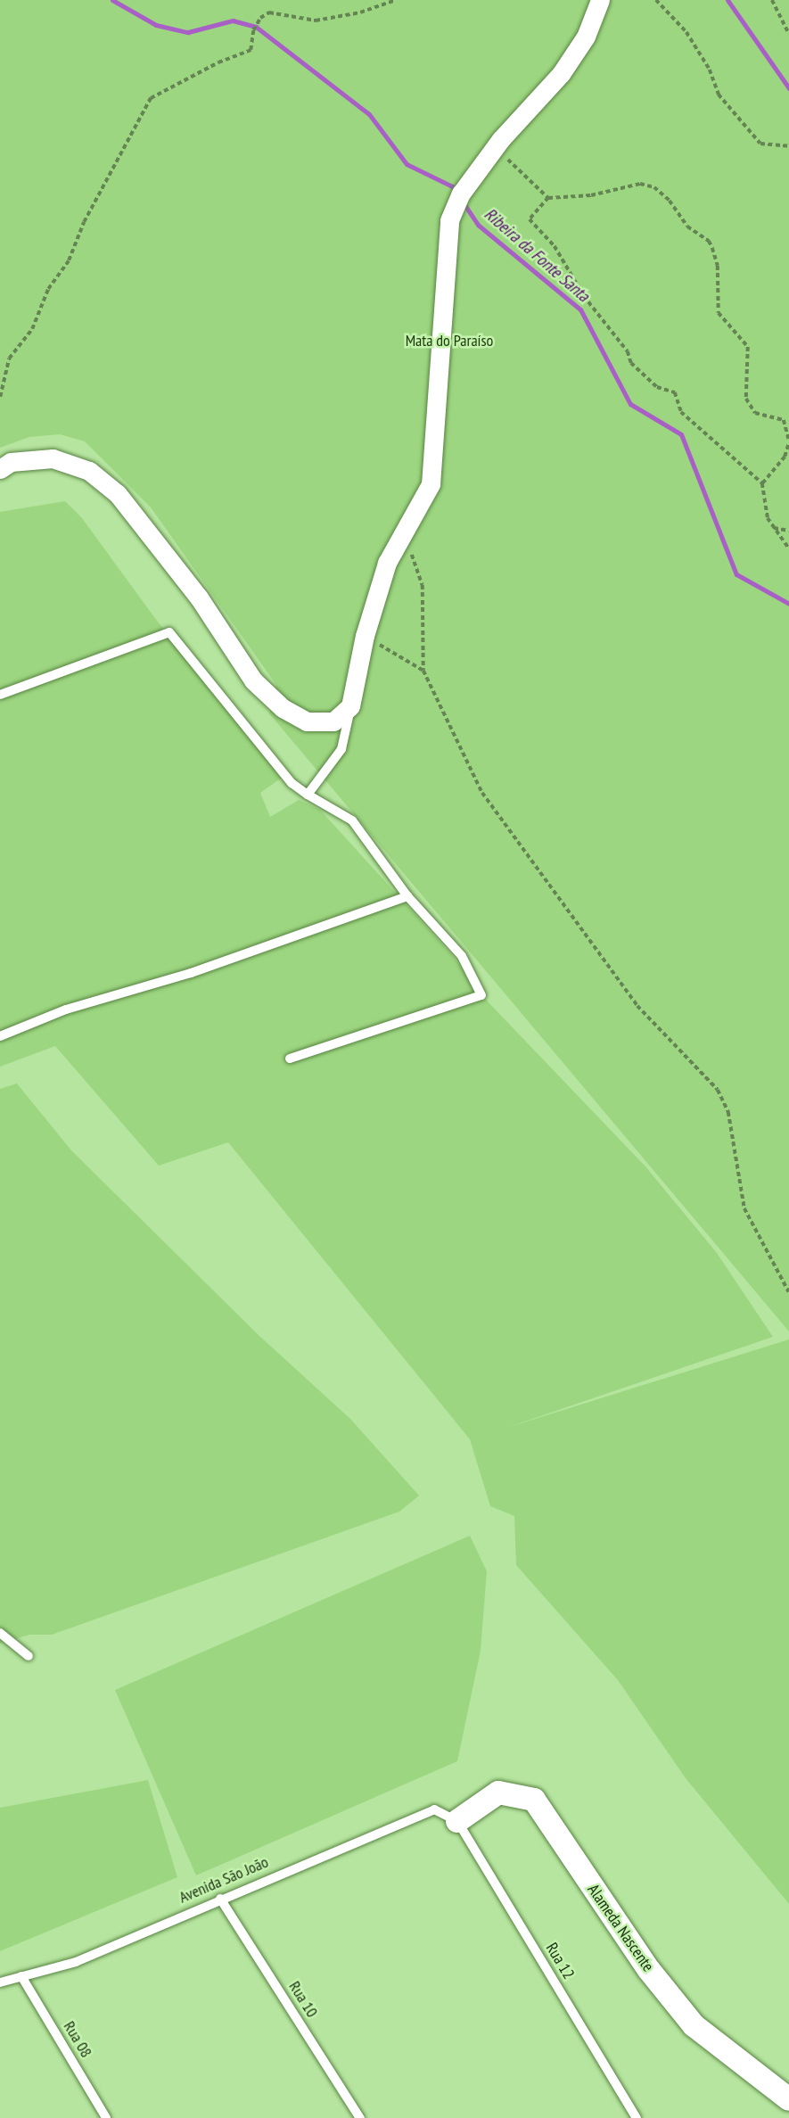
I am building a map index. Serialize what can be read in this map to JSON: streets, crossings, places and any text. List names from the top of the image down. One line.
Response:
{"streets":{"street":["Alameda Nascente"],"lane":["Avenida São João","Rua 12","Rua 10","Rua 08"]},"crossings":[["Avenida São João","Alameda Nascente"],["Avenida São João","Rua 12"],["Avenida São João","Rua 10"],["Avenida São João","Rua 08"],["Alameda Nascente","Rua 12"]],"water":["Ribeira da Fonte Santa"],"parks":["Mata do Paraíso"]}
